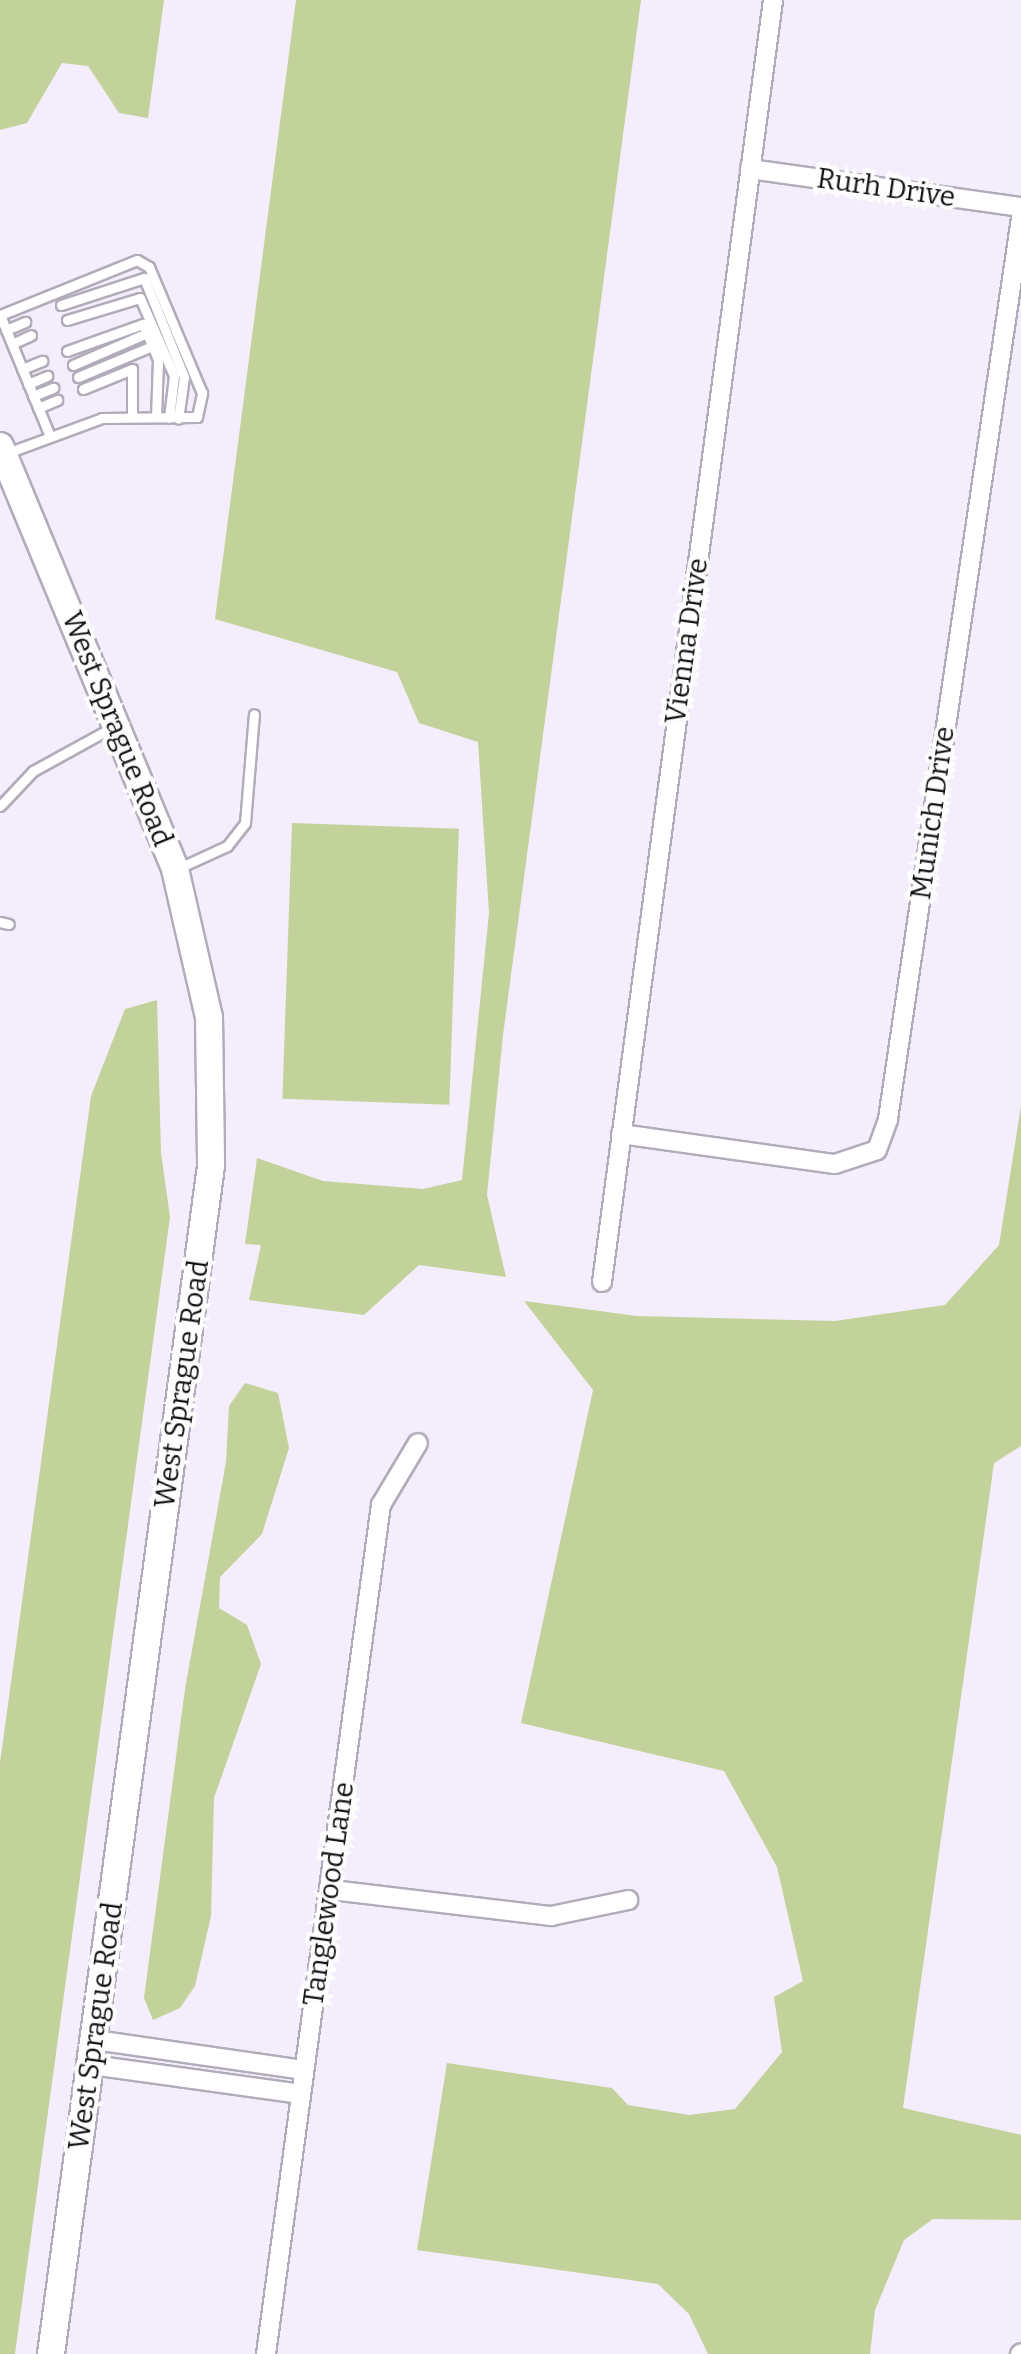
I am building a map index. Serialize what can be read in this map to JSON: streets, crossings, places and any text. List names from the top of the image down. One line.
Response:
{"streets":{"street":["Rurh Drive","Vienna Drive","West Sprague Road","Munich Drive","Tanglewood Lane"]},"crossings":[["Rurh Drive","Vienna Drive"],["Vienna Drive","Munich Drive"]]}
